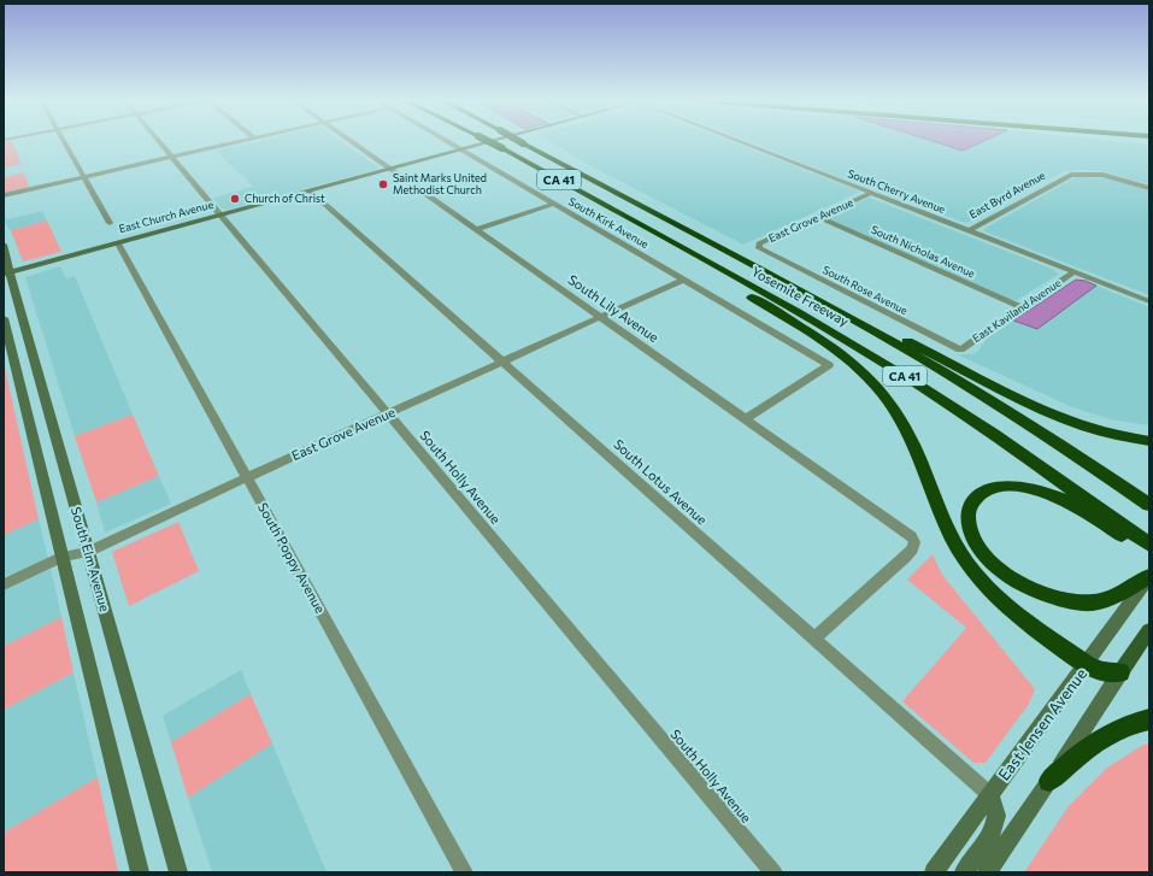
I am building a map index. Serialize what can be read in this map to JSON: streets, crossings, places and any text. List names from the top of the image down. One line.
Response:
{"streets":{"highway":["CA 41","Yosemite Freeway"],"main road":["East Church Avenue","South Elm Avenue","East Jensen Avenue"],"street":["South Cherry Avenue","East Byrd Avenue","East Grove Avenue","South Kirk Avenue","South Nicholas Avenue","South Rose Avenue","South Lily Avenue","East Kaviland Avenue","South Holly Avenue","South Lotus Avenue","South Poppy Avenue"]},"crossings":[["South Cherry Avenue","East Byrd Avenue"],["South Cherry Avenue","East Grove Avenue"],["South Cherry Avenue","East Kaviland Avenue"],["East Church Avenue","South Kirk Avenue"],["East Church Avenue","South Lily Avenue"],["East Church Avenue","South Holly Avenue"],["East Church Avenue","South Lotus Avenue"],["East Church Avenue","South Poppy Avenue"],["East Church Avenue","South Elm Avenue"],["East Grove Avenue","South Kirk Avenue"],["East Grove Avenue","South Nicholas Avenue"],["East Grove Avenue","South Rose Avenue"],["East Grove Avenue","South Lily Avenue"],["East Grove Avenue","South Holly Avenue"],["East Grove Avenue","South Lotus Avenue"],["East Grove Avenue","South Poppy Avenue"],["East Grove Avenue","South Elm Avenue"],["South Kirk Avenue","South Lily Avenue"],["South Nicholas Avenue","East Kaviland Avenue"],["South Rose Avenue","East Kaviland Avenue"],["South Lily Avenue","South Lotus Avenue"],["South Lotus Avenue","East Jensen Avenue"]],"places":["Saint Marks United Methodist Church","Church of Christ"]}
